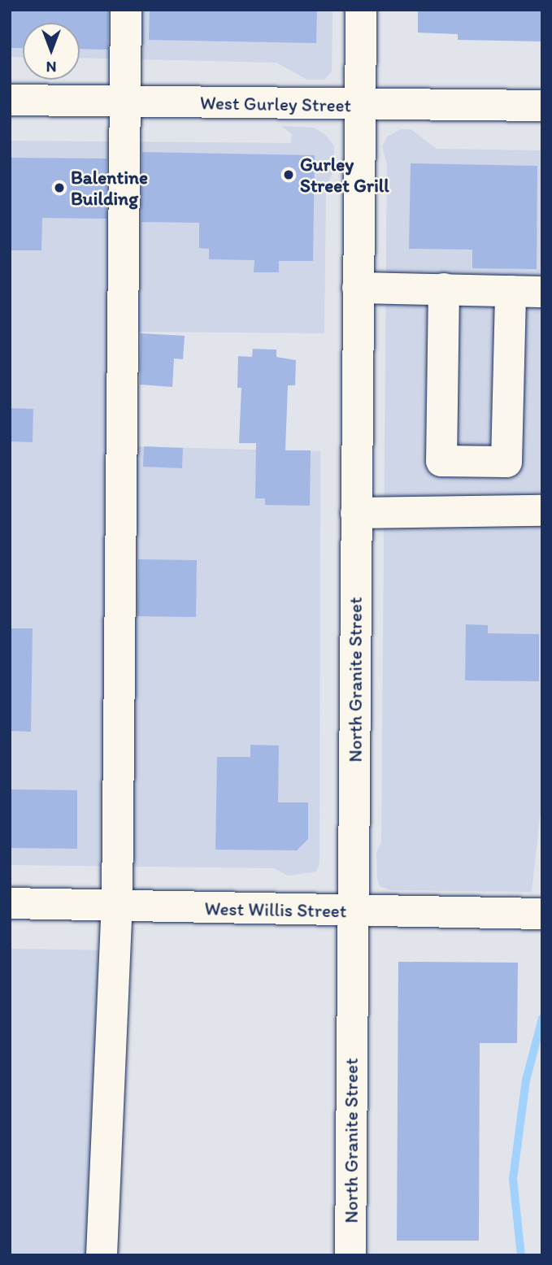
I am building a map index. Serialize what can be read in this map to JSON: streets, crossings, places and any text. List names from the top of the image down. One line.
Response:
{"streets":{"street":["West Gurley Street","North Granite Street","West Willis Street"]},"crossings":[["West Gurley Street","North Granite Street"],["North Granite Street","West Willis Street"]],"places":["Gurley Street Grill","Balentine Building"],"north":"bottom"}
